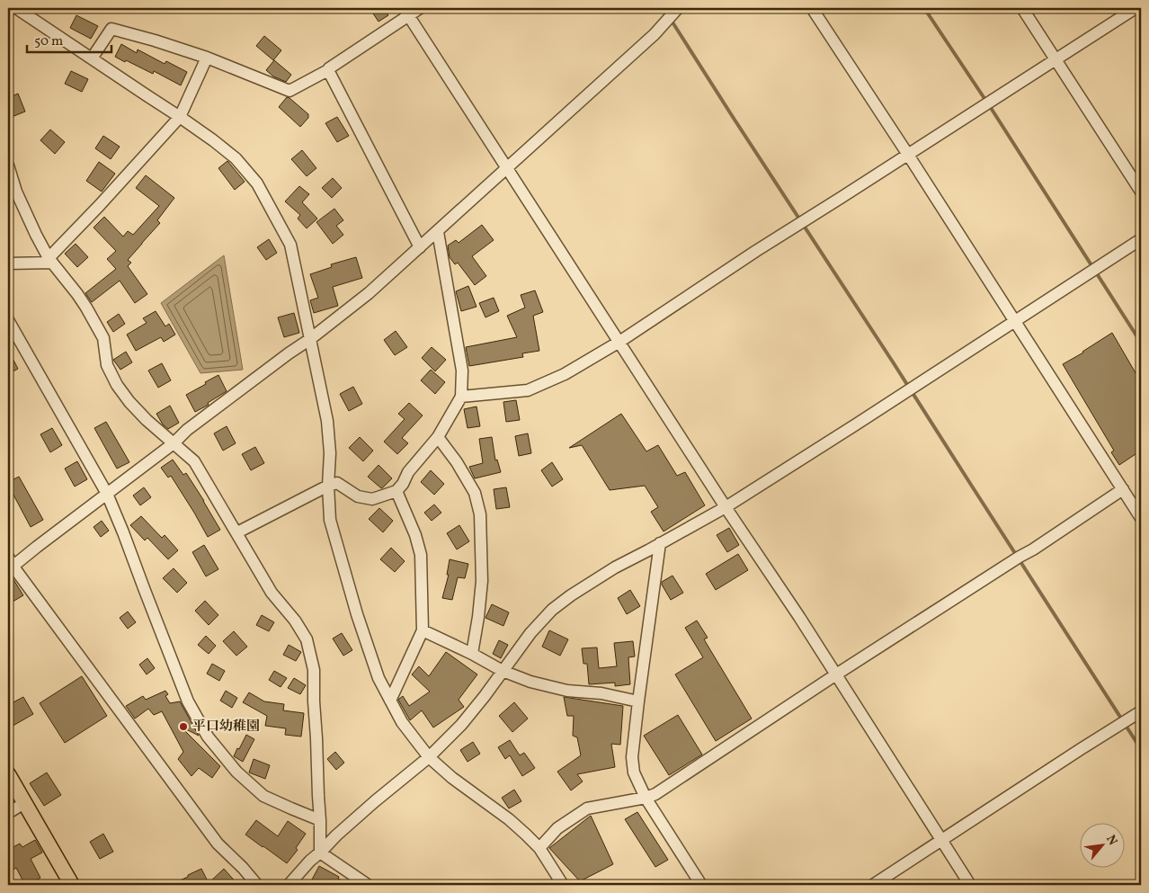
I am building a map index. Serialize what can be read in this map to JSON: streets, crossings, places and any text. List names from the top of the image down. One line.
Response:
{"places":["平口幼稚園"],"scale_bar":"50 m","north":"top right"}
